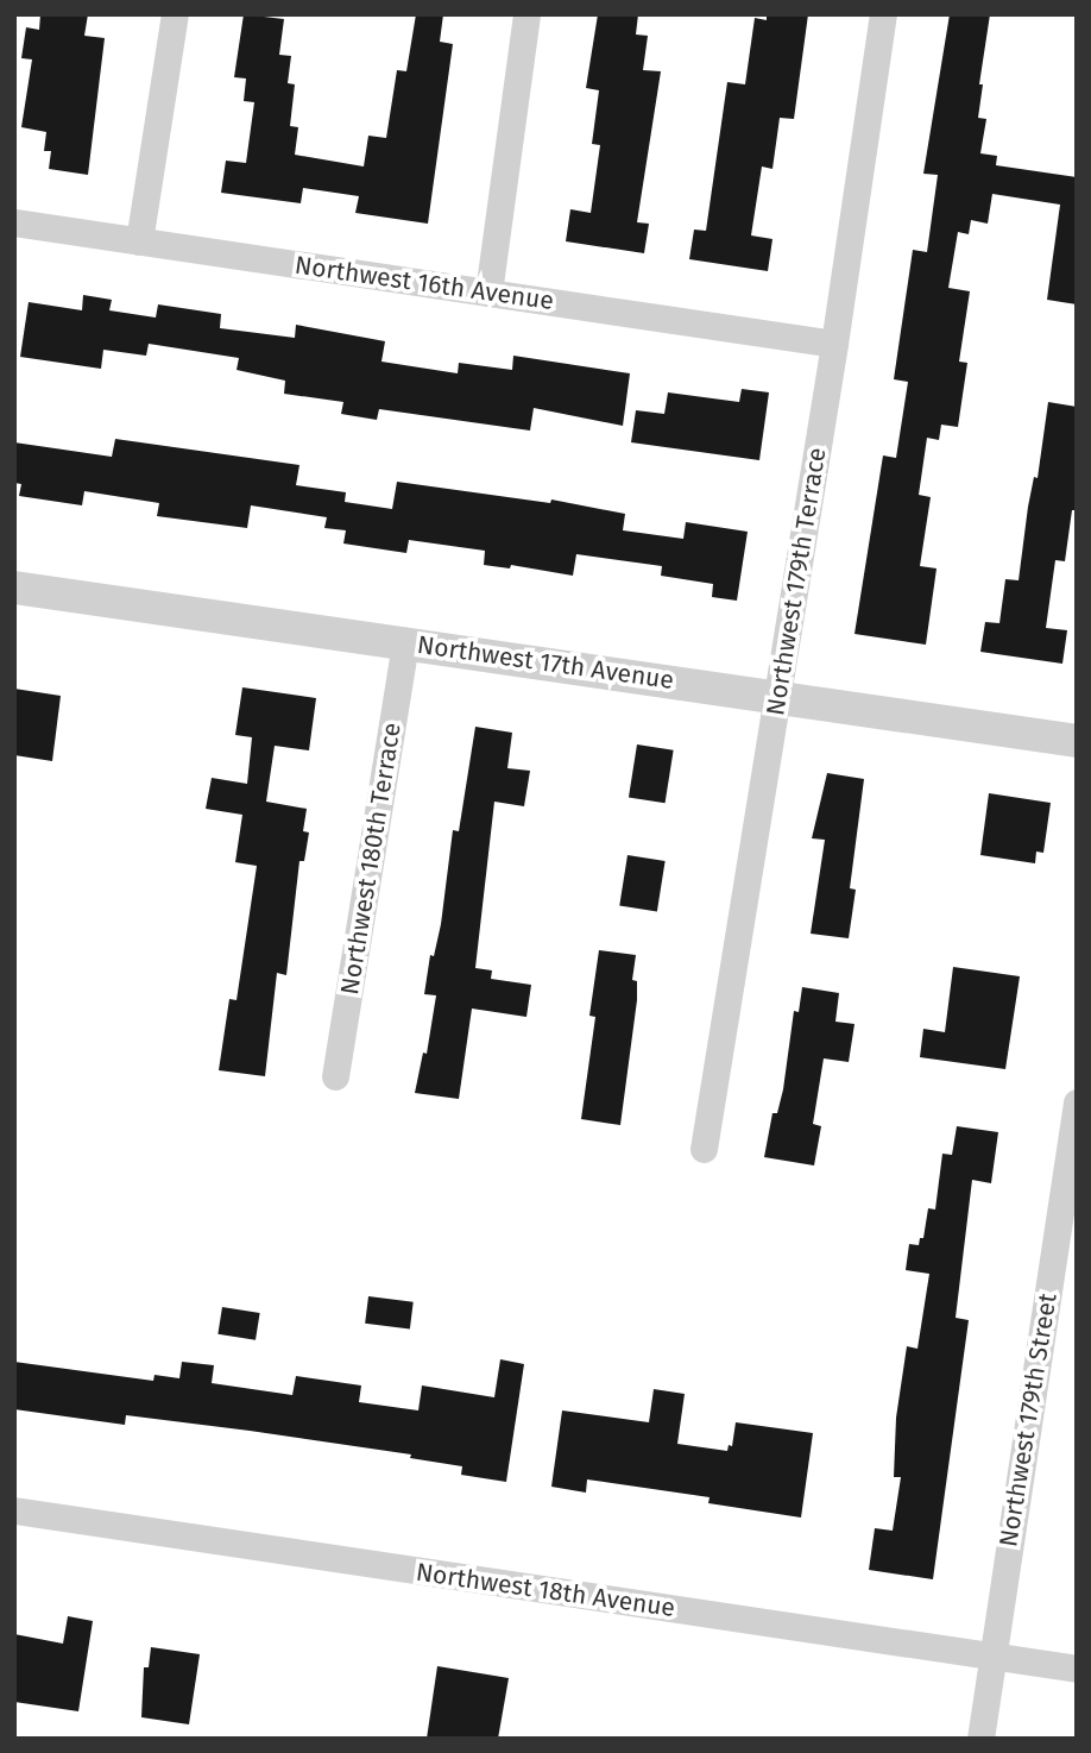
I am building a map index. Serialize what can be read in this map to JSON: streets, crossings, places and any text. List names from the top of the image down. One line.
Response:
{"streets":{"street":["Northwest 16th Avenue","Northwest 179th Terrace","Northwest 17th Avenue","Northwest 180th Terrace","Northwest 179th Street","Northwest 18th Avenue"]},"crossings":[["Northwest 16th Avenue","Northwest 179th Terrace"],["Northwest 179th Terrace","Northwest 17th Avenue"],["Northwest 17th Avenue","Northwest 180th Terrace"],["Northwest 179th Street","Northwest 18th Avenue"]]}
